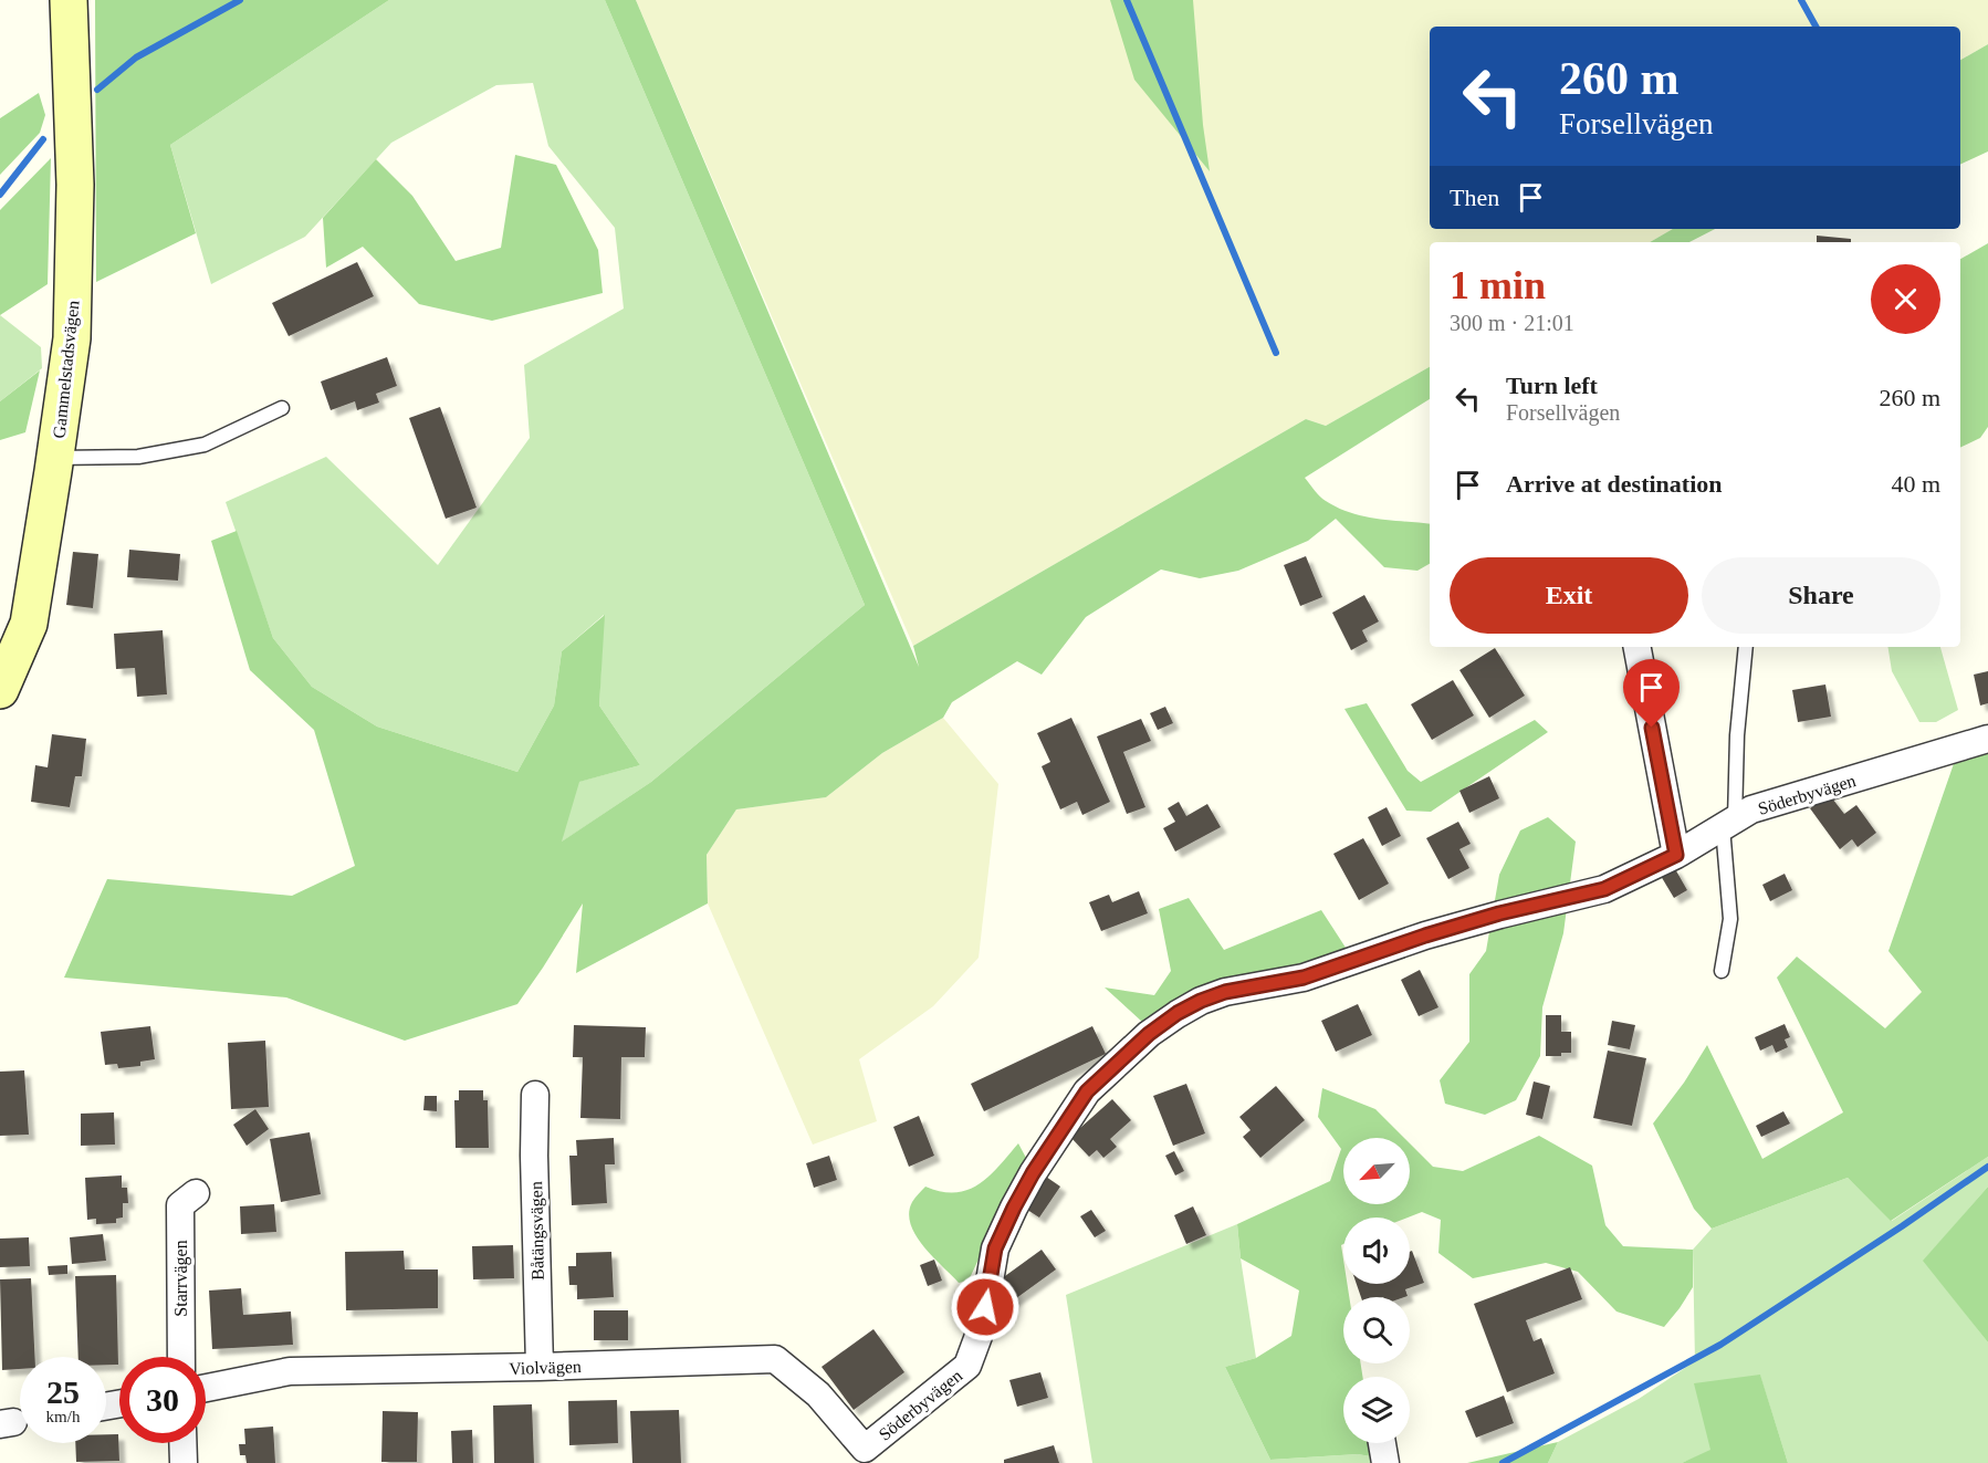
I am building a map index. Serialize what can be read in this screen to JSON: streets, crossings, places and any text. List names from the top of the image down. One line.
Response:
{"streets":{"street":["Gammelstadsvägen","Söderbyvägen","Båtängsvägen","Starrvägen","Violvägen"]},"crossings":[["Söderbyvägen","Violvägen"],["Båtängsvägen","Violvägen"]],"north":"bottom left","page":{"turn":["260 m","Forsellvägen"],"then":"Then","heading":["1 min","300 m · 21:01"],"list":[{"name":"Turn left","note":"Forsellvägen","value":"260 m"},{"name":"Arrive at destination","value":"40 m"}],"buttons":["Exit","Share"],"speed":"25 km/h","limit":"30"}}
